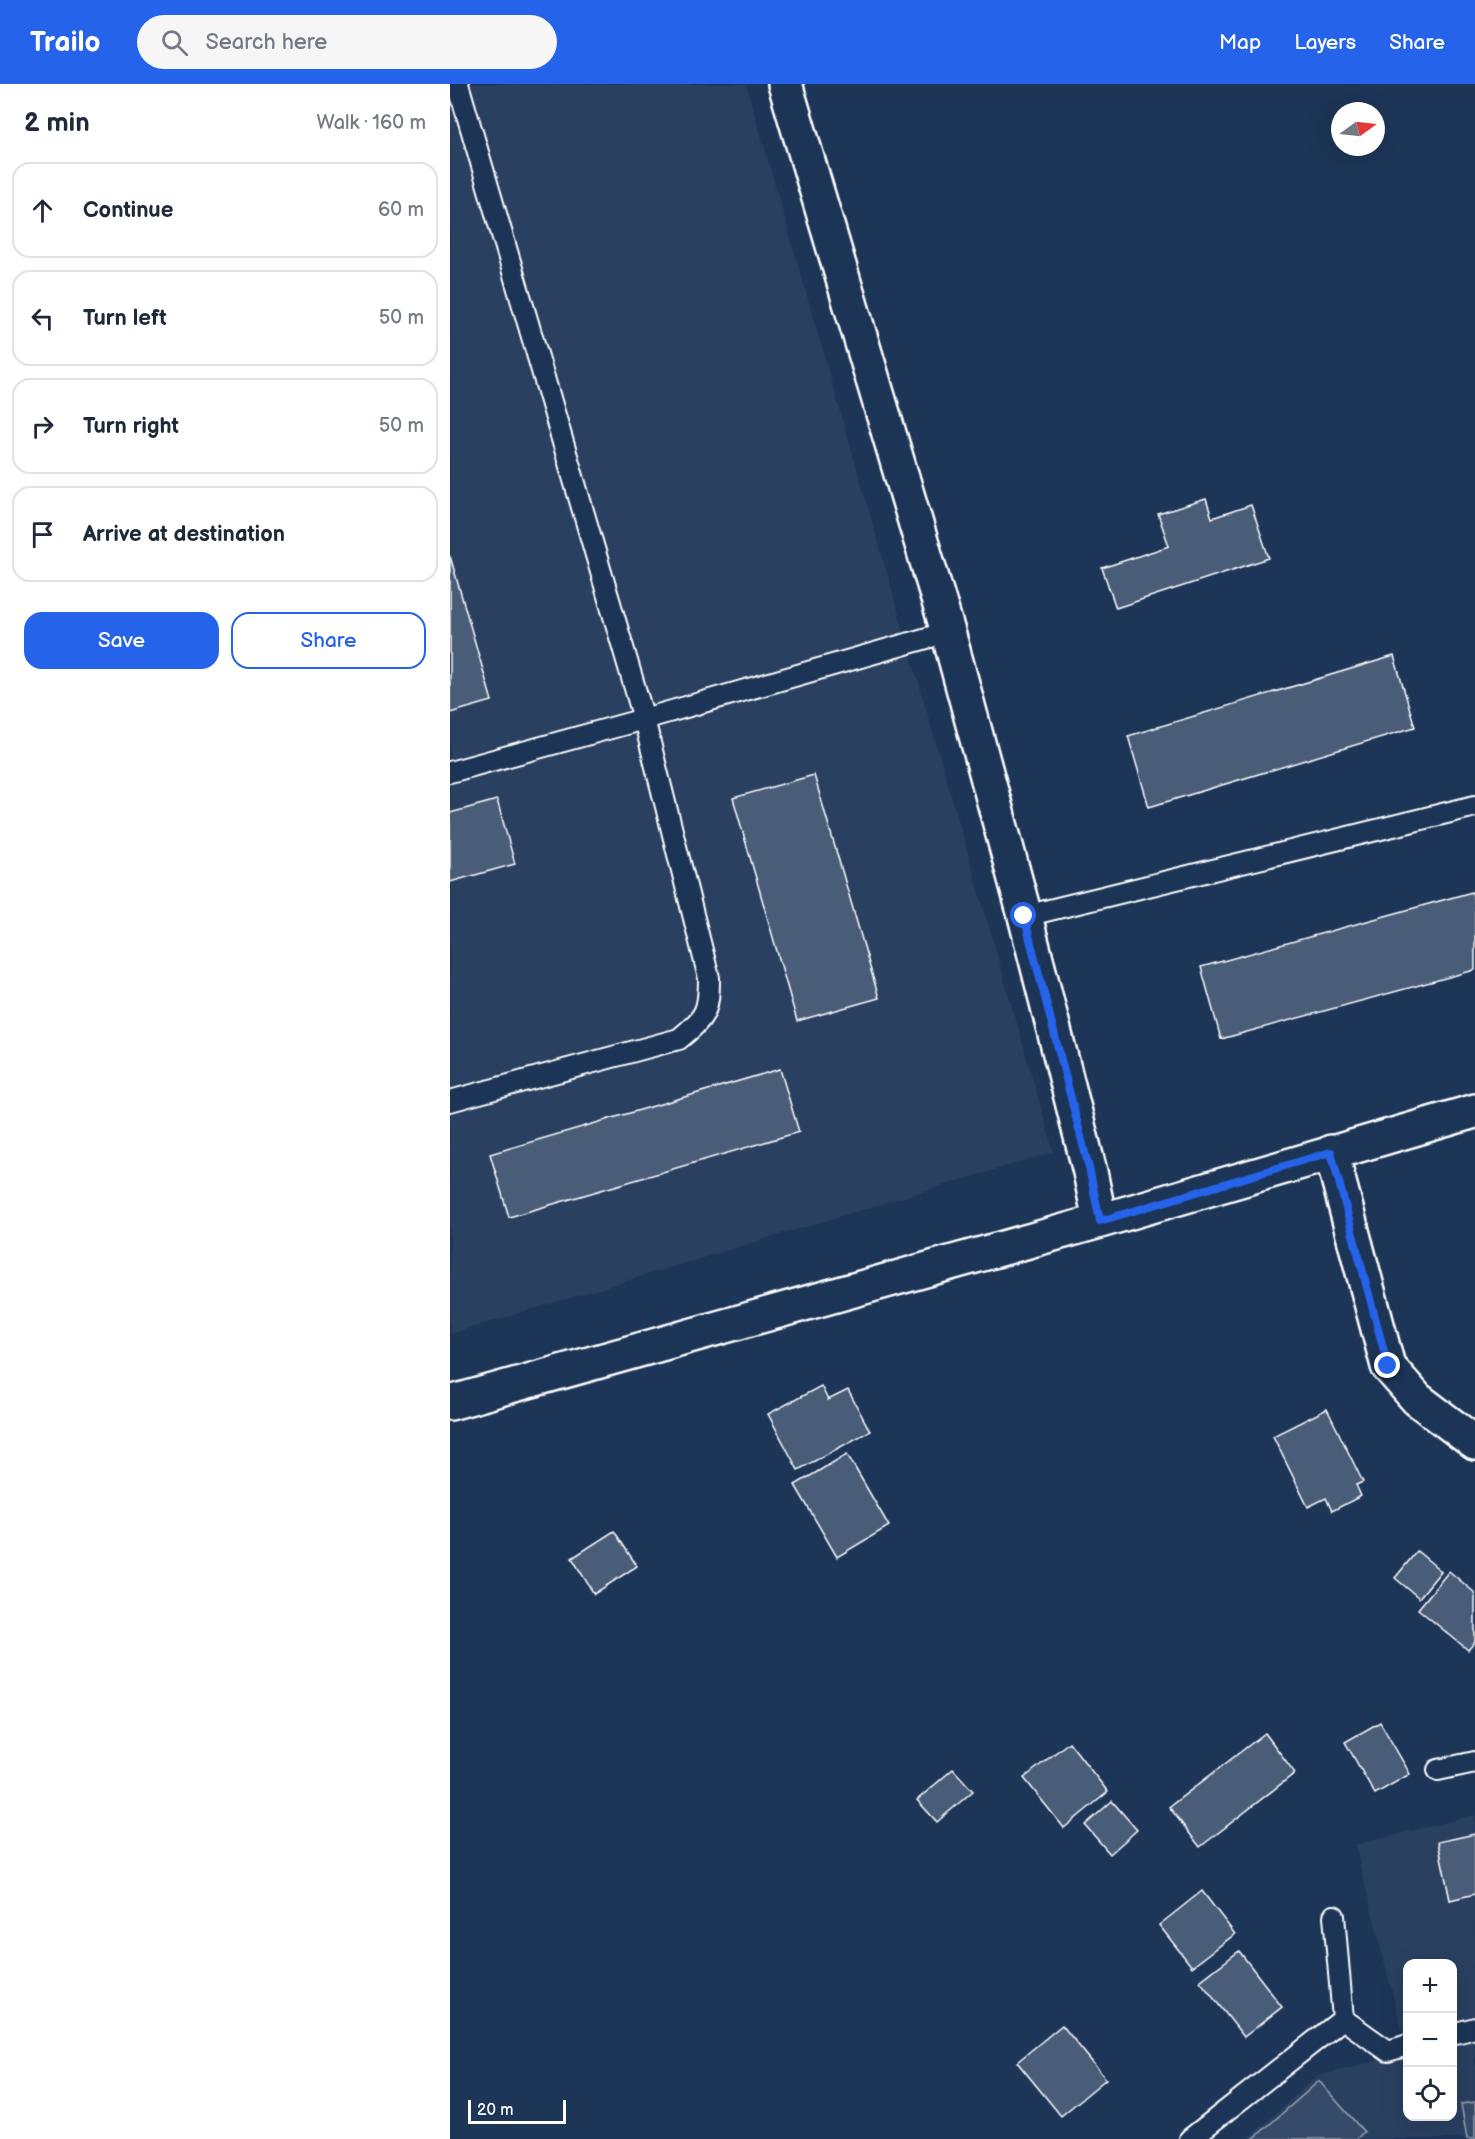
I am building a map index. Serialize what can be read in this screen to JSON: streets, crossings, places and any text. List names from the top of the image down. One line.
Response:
{"scale_bar":"20 m","north":"right","page":{"header":"Trailo","search":"Search here","nav":["Map","Layers","Share"],"heading":["2 min","Walk · 160 m"],"list":[["Continue","60 m"],["Turn left","50 m"],["Turn right","50 m"],"Arrive at destination"],"buttons":["Save","Share"],"map_buttons":["+","−"],"scale":"20 m"}}
